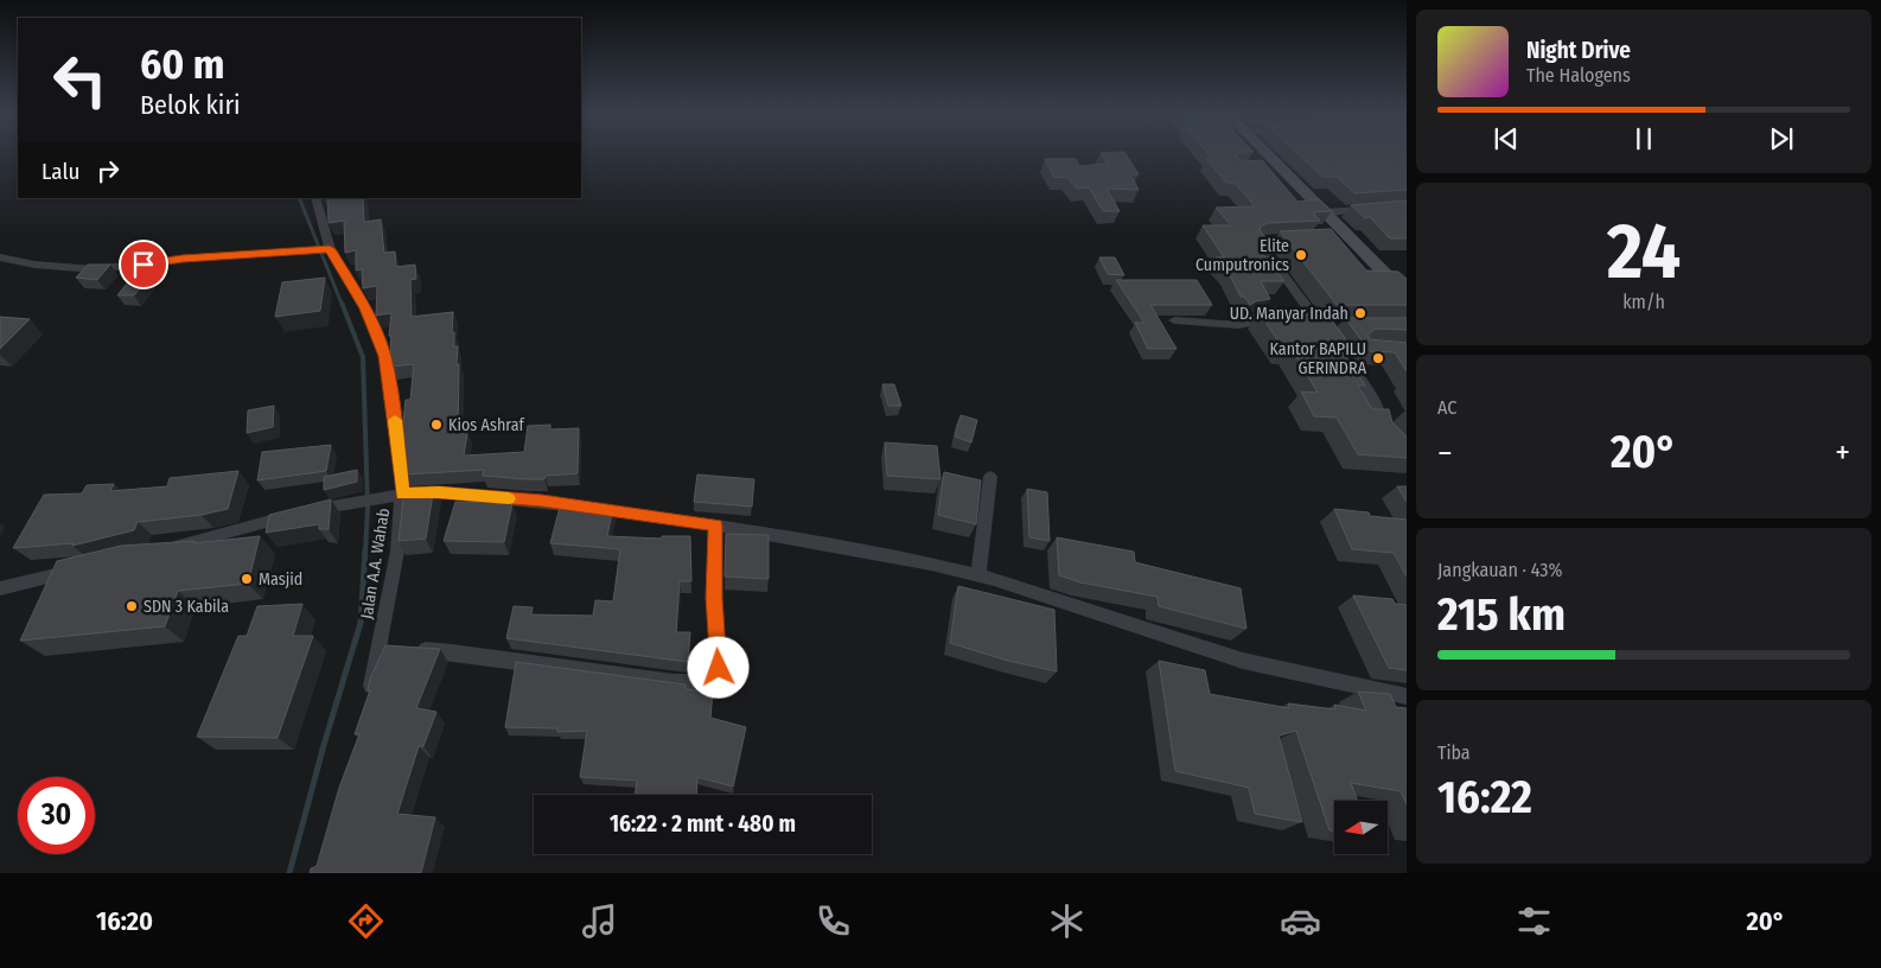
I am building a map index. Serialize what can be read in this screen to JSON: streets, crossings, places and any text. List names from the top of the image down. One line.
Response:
{"streets":{"street":["Jalan A.A. Wahab"]},"places":["Elite Cumputronics","UD. Manyar Indah","Kantor BAPILU GERINDRA","Kios Ashraf","Masjid","SDN 3 Kabila"],"north":"left","page":{"turn":["60 m","Belok kiri"],"song":["Night Drive","The Halogens"],"then":"Lalu","tile":[["24","km/h"],"AC",["Jangkauan · 43%","215 km"],["Tiba","16:22"]],"heat":["−","20°","+"],"limit":"30","trip":"16:22 · 2 mnt · 480 m","tabs":["16:20","20°"]}}
